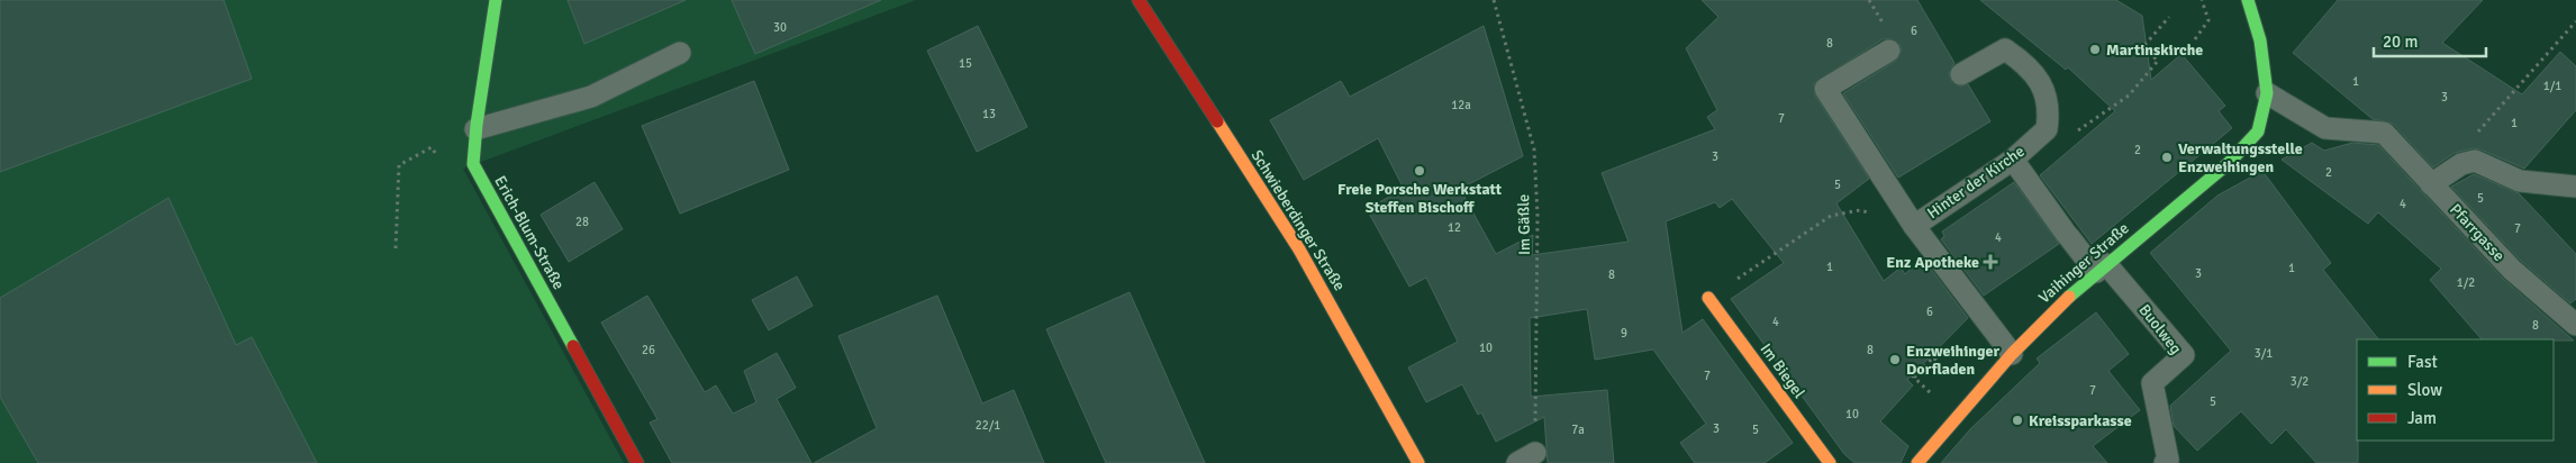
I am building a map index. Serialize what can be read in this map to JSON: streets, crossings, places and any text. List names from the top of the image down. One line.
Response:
{"streets":{"street":["Schwieberdinger Straße","Erich-Blum-Straße","Vaihinger Straße","Im Biegel"],"lane":["Hinter der Kirche","Pfarrgasse","Buolweg"],"path":["Im Gäßle"]},"crossings":[["Hinter der Kirche","Vaihinger Straße"],["Pfarrgasse","Vaihinger Straße"],["Vaihinger Straße","Buolweg"]],"places":{"other":["Martinskirche","Verwaltungsstelle Enzweihingen","Freie Porsche Werkstatt Steffen Bischoff","Enzweihinger Dorfladen","Kreissparkasse"],"health":["Enz Apotheke"]},"house_numbers":["30","6","8","15","1","1/1","3","12a","13","7","1","2","3","2","5","5","4","28","12","7","4","1","1","3","8","1/2","6","4","8","9","10","26","8","3/1","7","3/2","7","5","10","22/1","3","7a","5"],"legend":["Fast","Slow","Jam"],"scale_bar":"20 m"}
